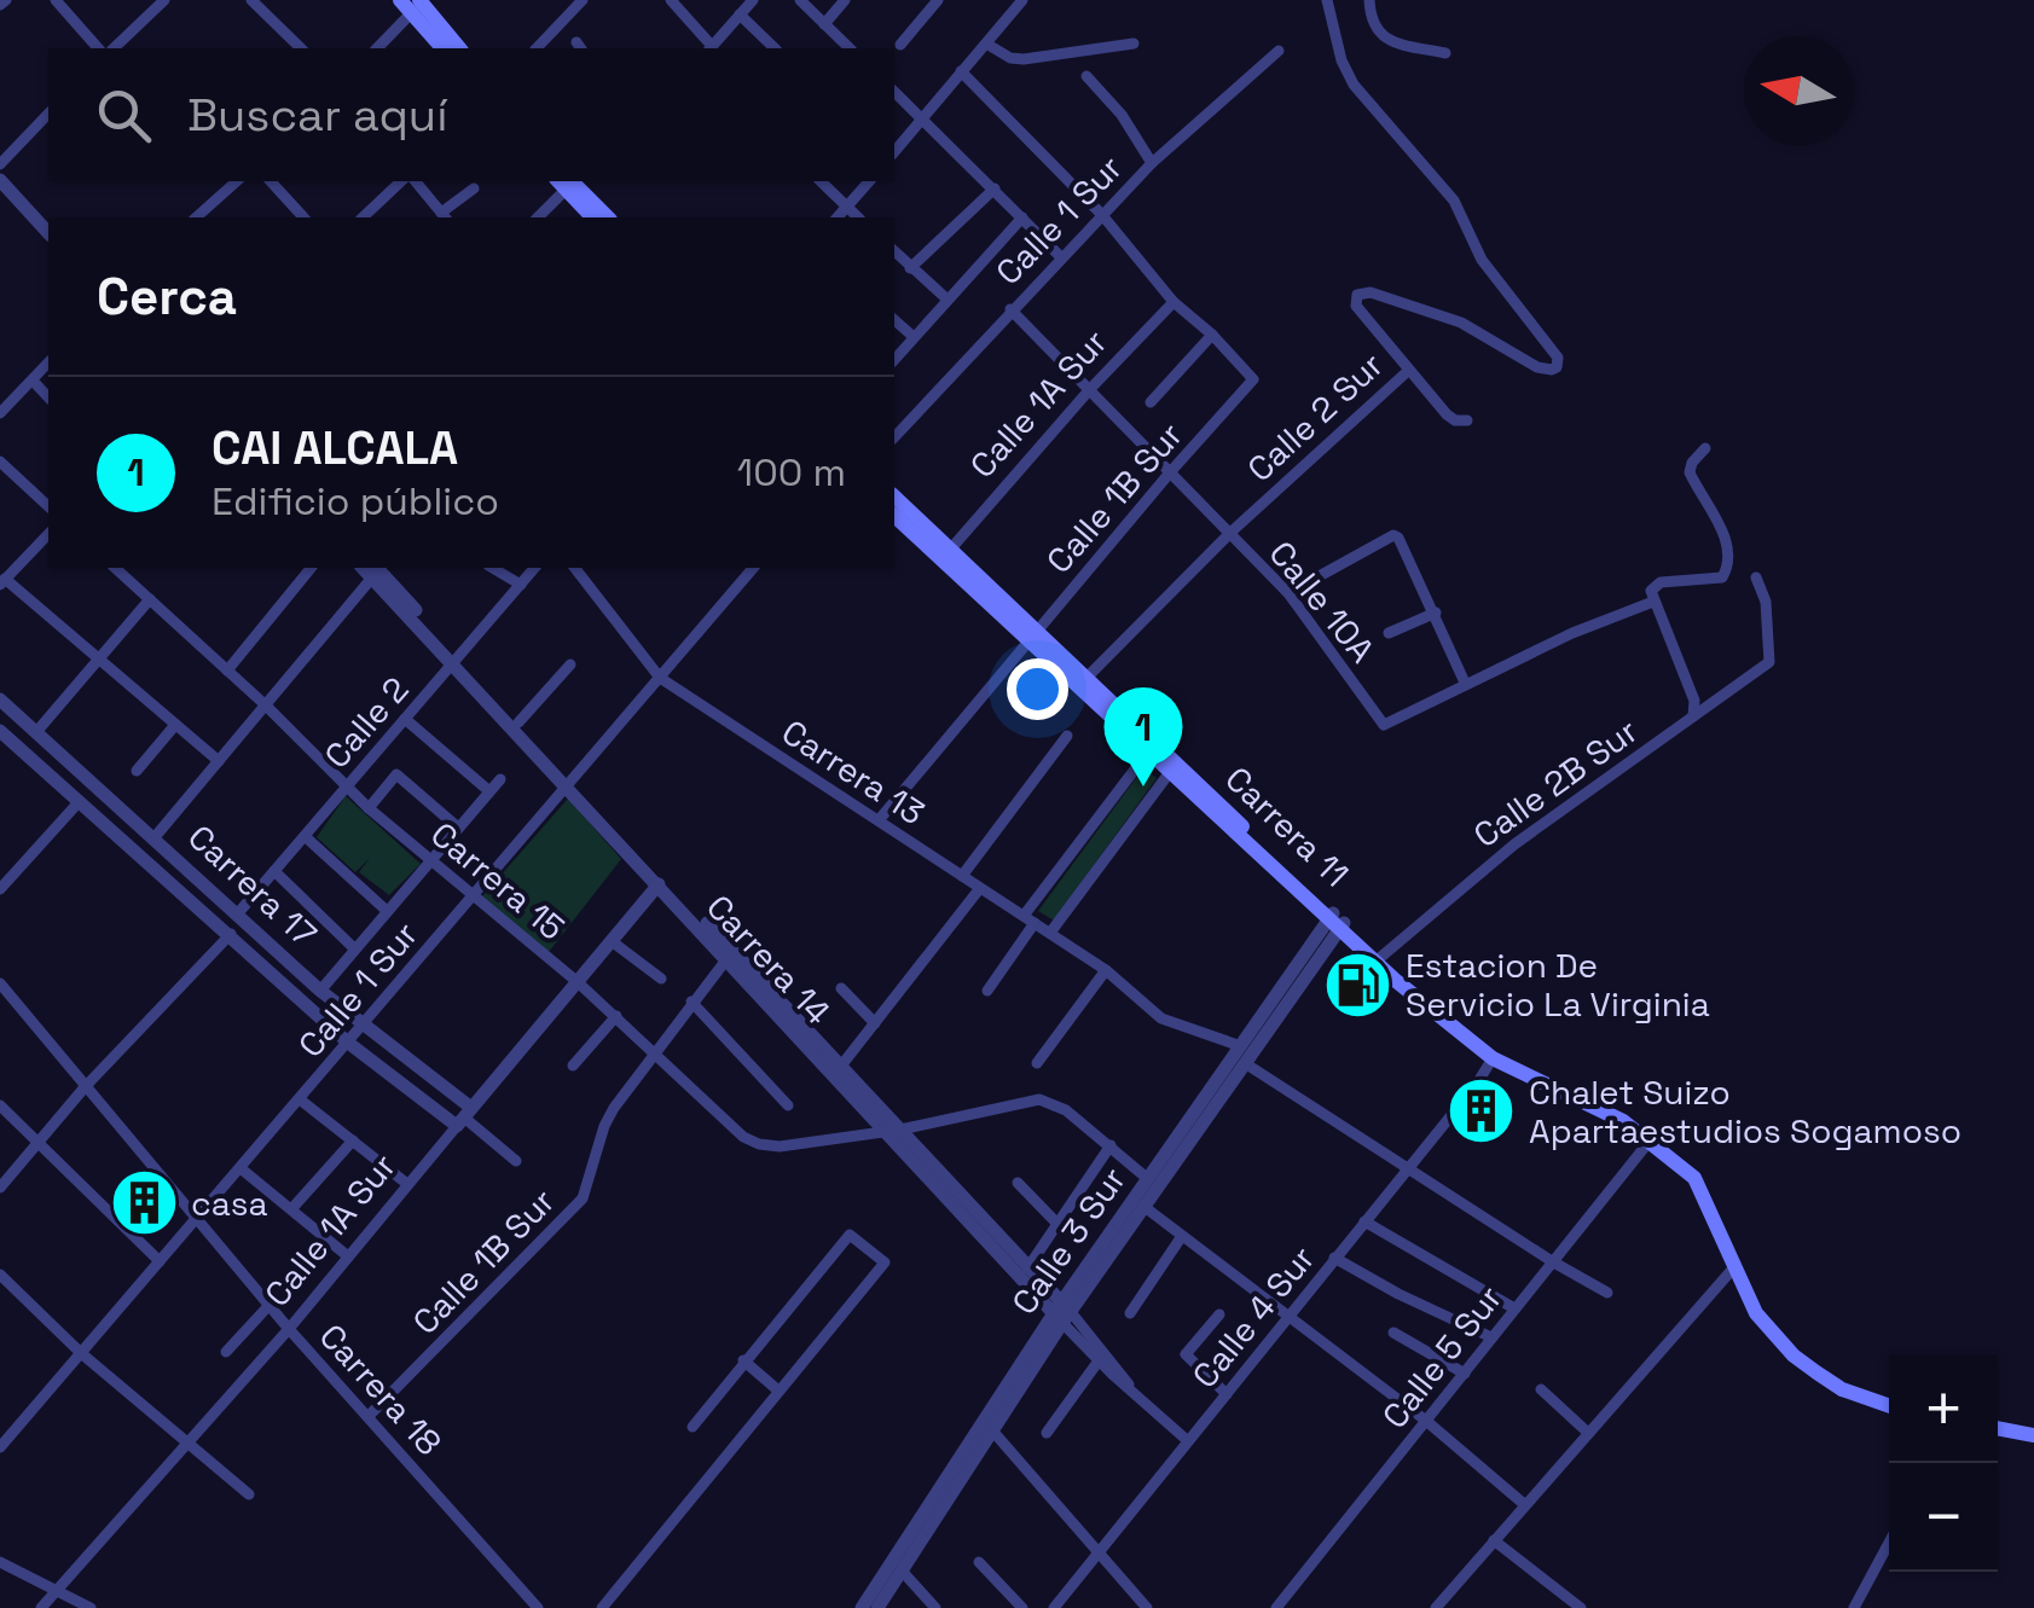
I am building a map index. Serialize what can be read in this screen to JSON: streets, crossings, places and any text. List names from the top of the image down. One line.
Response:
{"streets":{"main road":["Carrera 11"],"street":["Calle 1 Sur","Calle 1A Sur","Calle 2 Sur","Calle 1B Sur","Calle 10A","Calle 2","Carrera 13","Calle 2B Sur","Carrera 15","Carrera 17","Carrera 14","Calle 3 Sur","Calle 4 Sur","Calle 5 Sur","Carrera 18"]},"crossings":[["Calle 1 Sur","Calle 10A"],["Calle 1 Sur","Carrera 13"],["Calle 1 Sur","Carrera 15"],["Calle 1 Sur","Carrera 17"],["Calle 1 Sur","Carrera 14"],["Calle 1 Sur","Carrera 18"],["Calle 1A Sur","Calle 10A"],["Calle 1A Sur","Carrera 11"],["Calle 1A Sur","Carrera 15"],["Calle 1A Sur","Carrera 17"],["Calle 1A Sur","Carrera 14"],["Calle 1A Sur","Carrera 18"],["Calle 2 Sur","Calle 10A"],["Calle 2 Sur","Carrera 11"],["Calle 1B Sur","Calle 10A"],["Calle 1B Sur","Carrera 13"],["Calle 1B Sur","Carrera 11"],["Calle 1B Sur","Carrera 15"],["Calle 1B Sur","Carrera 14"],["Calle 1B Sur","Carrera 18"],["Calle 2","Carrera 15"],["Calle 2","Carrera 17"],["Calle 2","Carrera 14"],["Carrera 13","Calle 3 Sur"],["Calle 2B Sur","Carrera 11"],["Carrera 11","Calle 3 Sur"],["Carrera 11","Calle 4 Sur"],["Carrera 11","Calle 5 Sur"],["Carrera 15","Carrera 14"],["Carrera 15","Calle 3 Sur"],["Carrera 14","Calle 3 Sur"],["Carrera 14","Calle 4 Sur"]],"places":{"fuel station":["Estacion De Servicio La Virginia"],"building":["Chalet Suizo Apartaestudios Sogamoso","casa"]},"north":"left","page":{"search":"Buscar aquí","heading":"Cerca","list":[{"mark":"1","name":"CAI ALCALA","note":"Edificio público","value":"100 m"}],"pins":"1","map_buttons":["+","−"]}}
